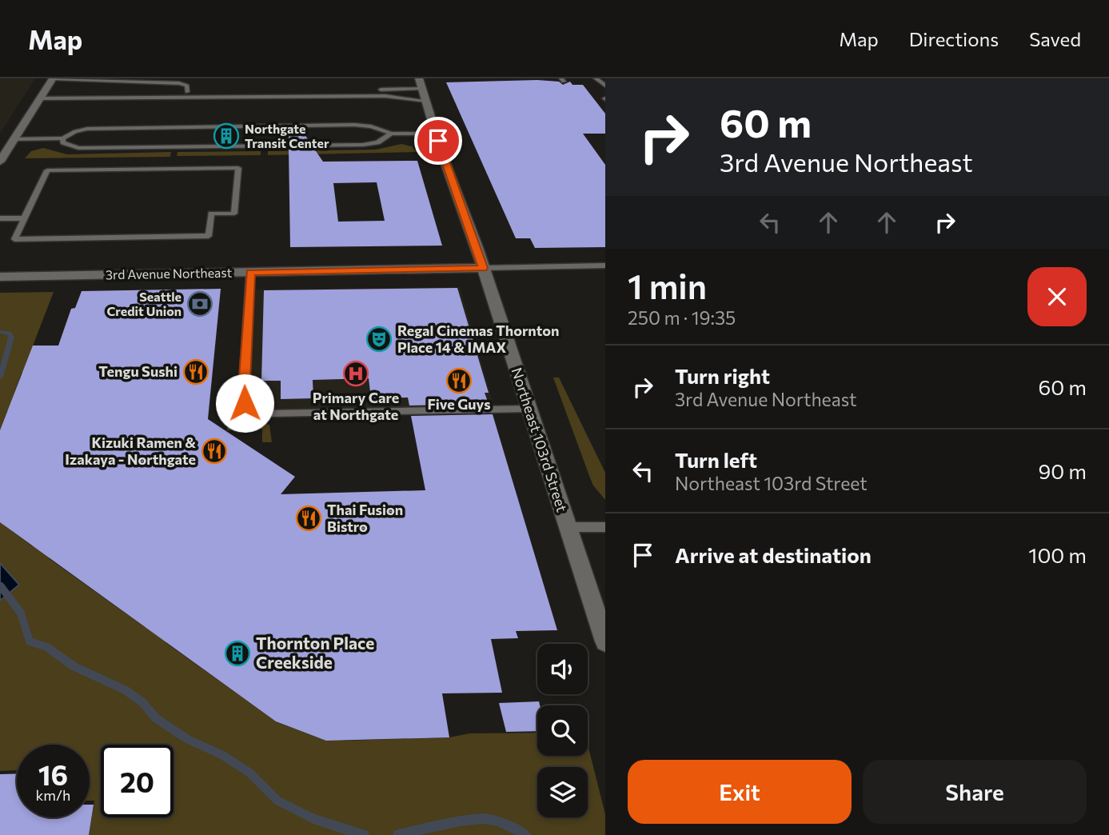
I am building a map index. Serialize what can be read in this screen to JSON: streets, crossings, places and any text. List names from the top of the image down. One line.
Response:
{"streets":{"street":["3rd Avenue Northeast","Northeast 103rd Street"]},"crossings":[["3rd Avenue Northeast","Northeast 103rd Street"]],"places":{"building":["Northgate Transit Center","Thornton Place Creekside"],"bank":["Seattle Credit Union"],"theatre":["Regal Cinemas Thornton Place 14 & IMAX"],"restaurant":["Tengu Sushi","Five Guys","Kizuki Ramen & Izakaya - Northgate","Thai Fusion Bistro"],"hospital":["Primary Care at Northgate"]},"page":{"header":"Map","nav":["Map","Directions","Saved"],"turn":["60 m","3rd Avenue Northeast"],"heading":["1 min","250 m · 19:35"],"list":[{"name":"Turn right","note":"3rd Avenue Northeast","value":"60 m"},{"name":"Turn left","note":"Northeast 103rd Street","value":"90 m"},{"name":"Arrive at destination","value":"100 m"}],"speed":"16 km/h","limit":"20","buttons":["Exit","Share"]}}
